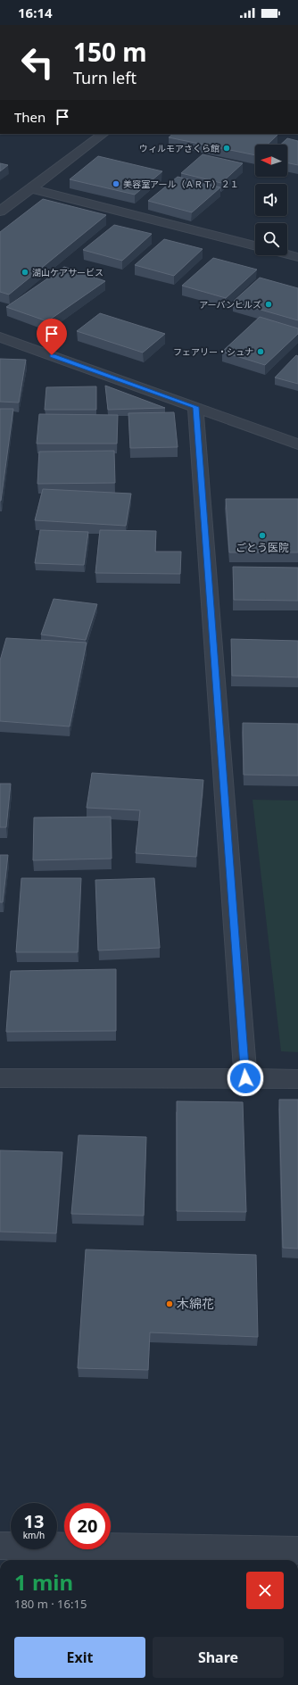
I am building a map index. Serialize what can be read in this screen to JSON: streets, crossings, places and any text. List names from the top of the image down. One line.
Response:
{"places":["ウィルモアさくら館","美容室アール（ＡＲＴ）２１","湖山ケアサービス","アーバンヒルズ","フェアリー・シュナ","ごとう医院","木綿花"],"north":"left","page":{"status":"16:14","turn":["150 m","Turn left"],"then":"Then","speed":"13 km/h","limit":"20","heading":["1 min","180 m · 16:15"],"buttons":["Exit","Share"]}}
